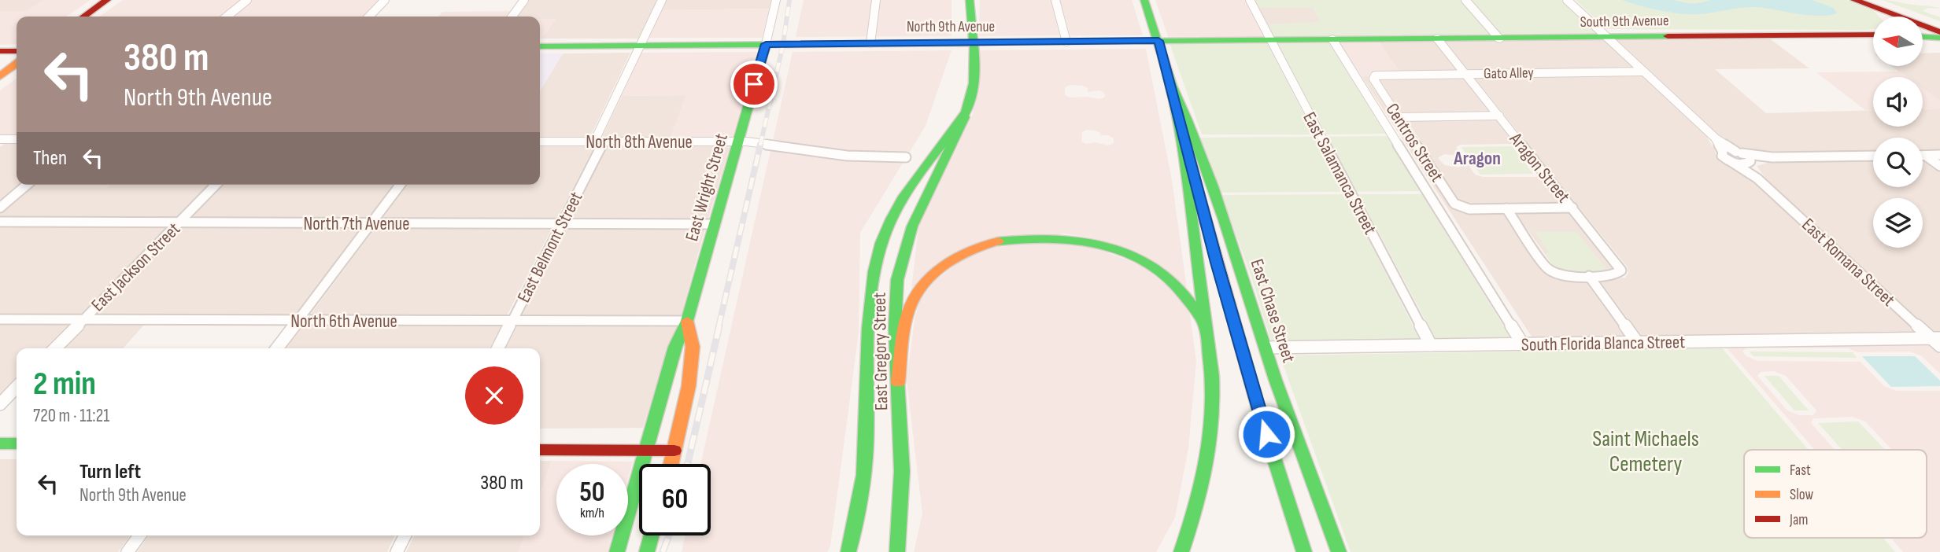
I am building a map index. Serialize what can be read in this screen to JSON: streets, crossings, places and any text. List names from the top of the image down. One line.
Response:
{"streets":{"main road":["South 9th Avenue","North 9th Avenue","East Wright Street","East Chase Street","East Gregory Street"],"street":["Gato Alley","North 8th Avenue","Centros Street","Aragon Street","East Salamanca Street","North 7th Avenue","East Belmont Street","East Romana Street","East Jackson Street","North 6th Avenue","South Florida Blanca Street"]},"crossings":[["South 9th Avenue","North 9th Avenue"],["South 9th Avenue","Aragon Street"],["North 9th Avenue","East Salamanca Street"],["North 9th Avenue","East Wright Street"],["North 9th Avenue","East Belmont Street"],["North 9th Avenue","East Chase Street"],["North 9th Avenue","East Gregory Street"],["Gato Alley","Centros Street"],["Gato Alley","Aragon Street"],["North 8th Avenue","East Wright Street"],["North 8th Avenue","East Belmont Street"],["East Salamanca Street","South Florida Blanca Street"],["East Wright Street","North 7th Avenue"],["East Wright Street","North 6th Avenue"],["North 7th Avenue","East Belmont Street"],["North 7th Avenue","East Jackson Street"],["East Belmont Street","North 6th Avenue"],["East Romana Street","South Florida Blanca Street"],["East Jackson Street","North 6th Avenue"],["East Chase Street","South Florida Blanca Street"]],"districts":["Aragon"],"parks":["Saint Michaels Cemetery"],"legend":["Fast","Slow","Jam"],"north":"left","page":{"turn":["380 m","North 9th Avenue"],"then":"Then","heading":["2 min","720 m · 11:21"],"list":[{"name":"Turn left","note":"North 9th Avenue","value":"380 m"}],"speed":"50 km/h","limit":"60"}}
